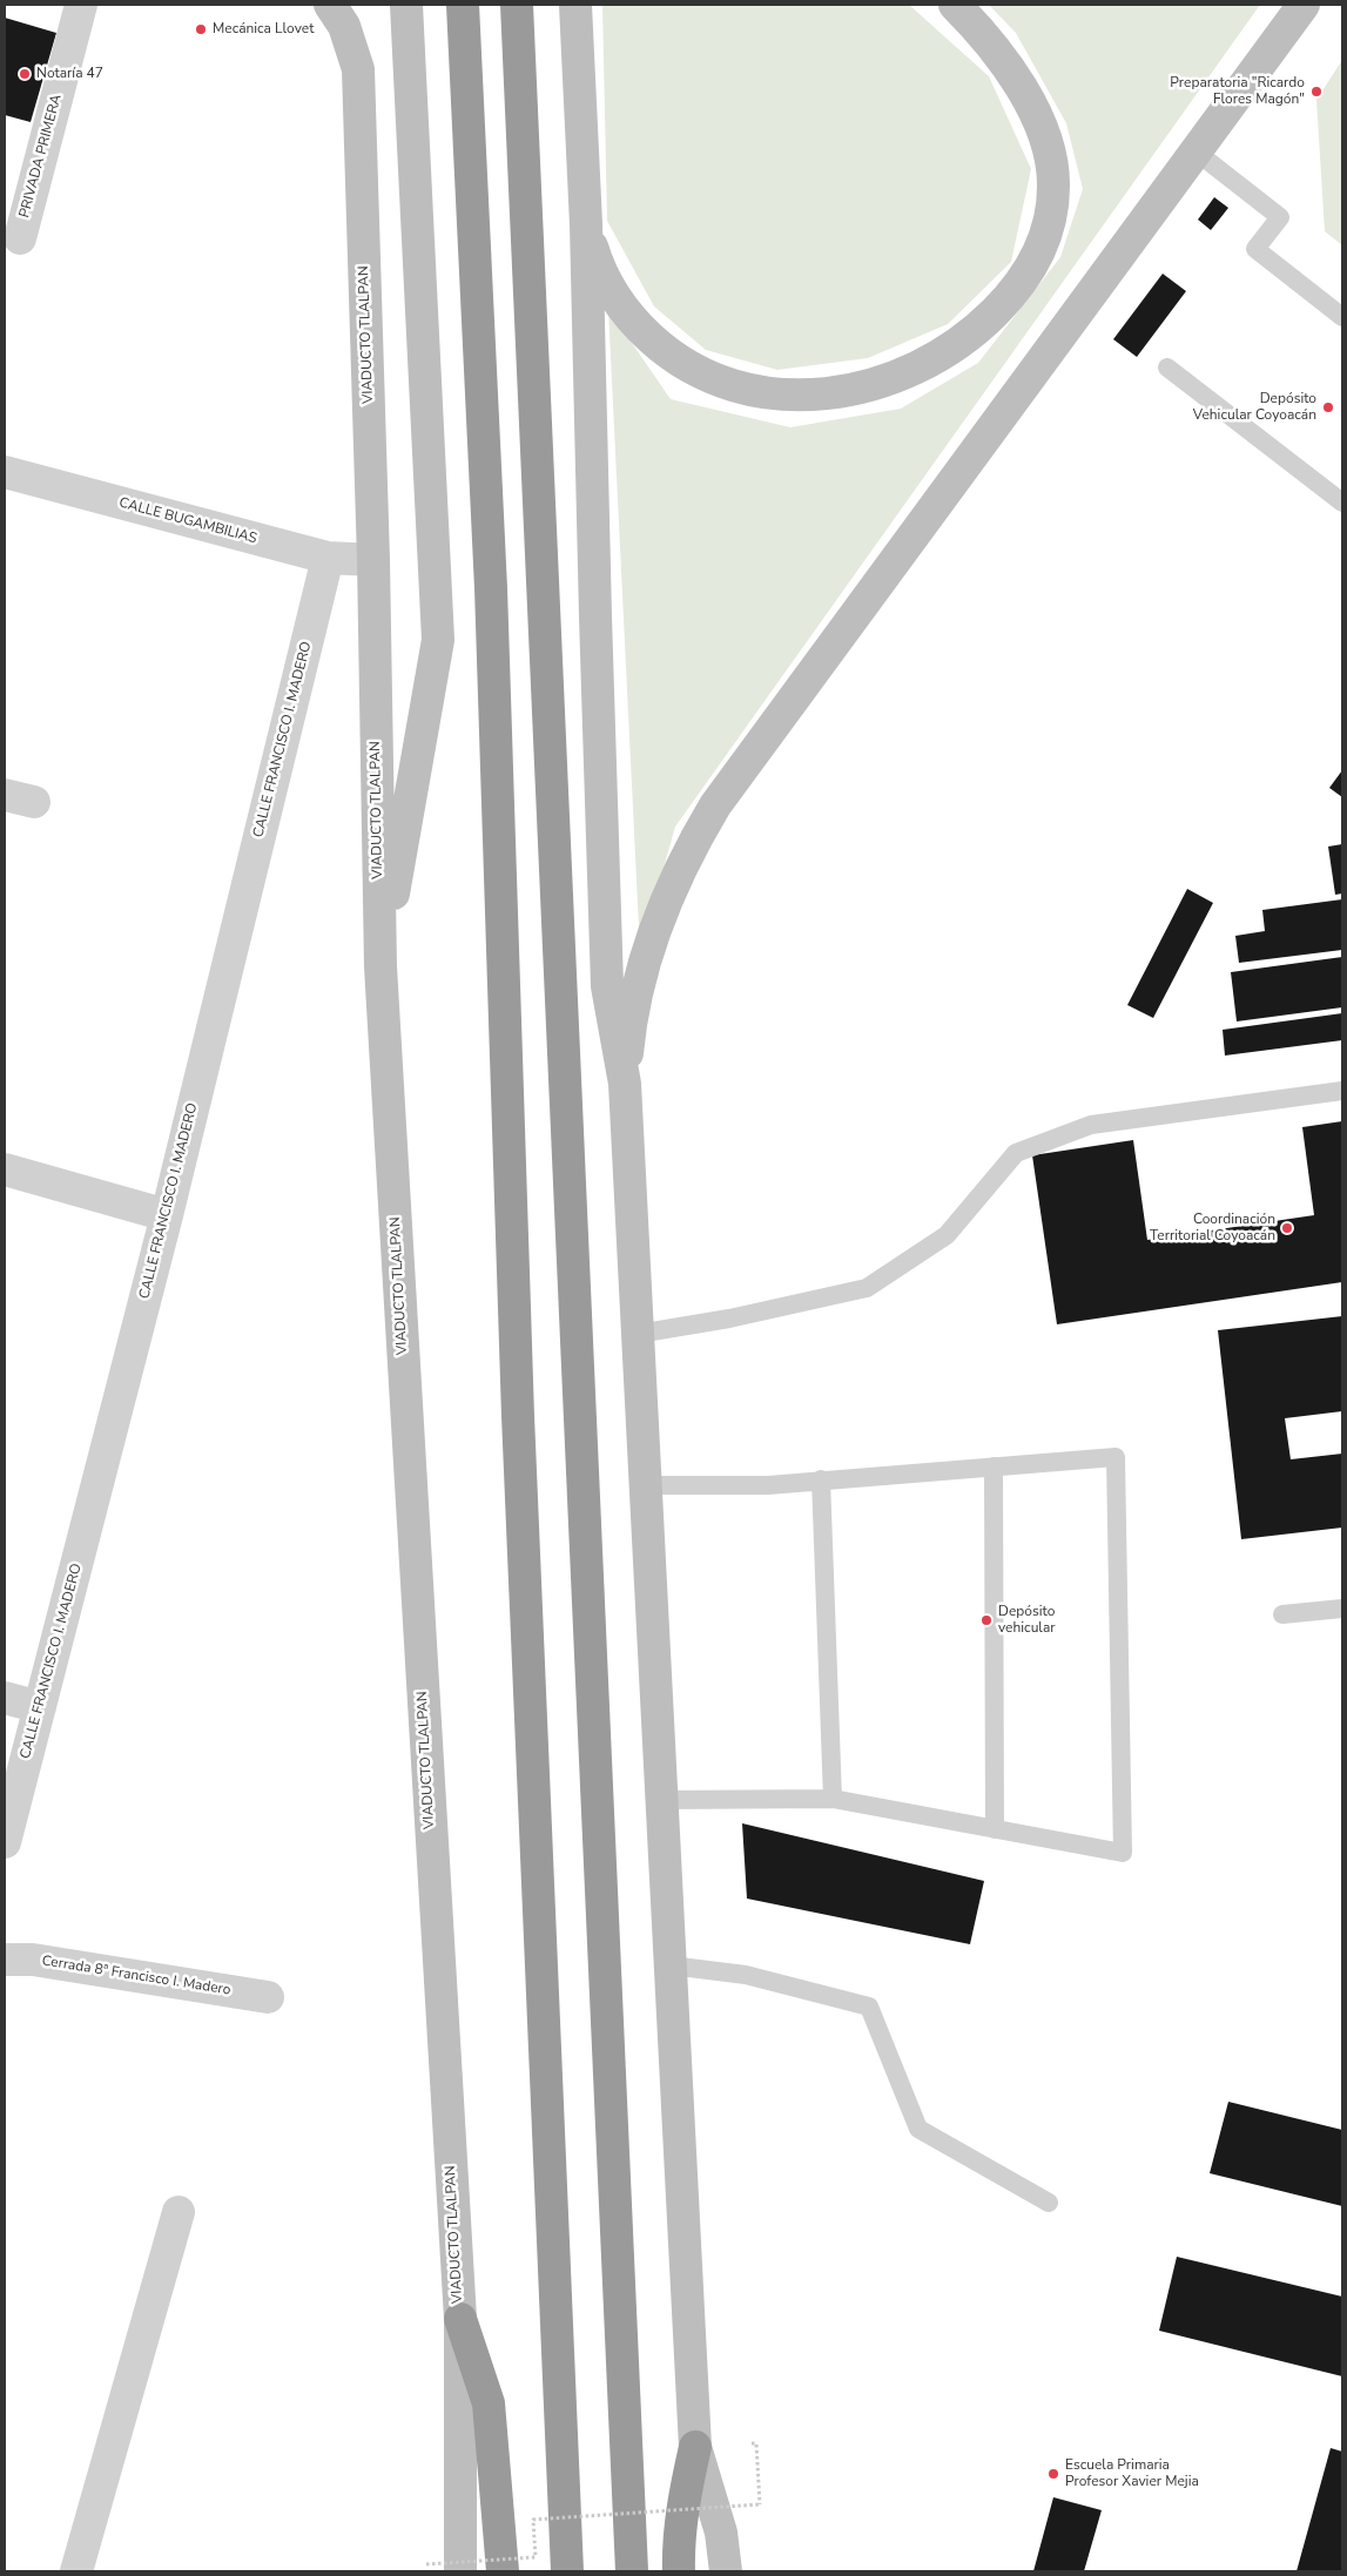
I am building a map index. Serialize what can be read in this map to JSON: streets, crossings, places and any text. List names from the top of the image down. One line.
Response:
{"streets":{"main road":["VIADUCTO TLALPAN"],"street":["PRIVADA PRIMERA","CALLE BUGAMBILIAS","CALLE FRANCISCO I. MADERO","Cerrada 8ª Francisco I. Madero"]},"crossings":[["VIADUCTO TLALPAN","CALLE BUGAMBILIAS"],["CALLE BUGAMBILIAS","CALLE FRANCISCO I. MADERO"]],"places":["Mecánica Llovet","Notaría 47","Preparatoria \"Ricardo Flores Magón\"","Depósito Vehicular Coyoacán","Coordinación Territorial Coyoacán","Depósito vehicular","Escuela Primaria Profesor Xavier Mejia"]}
